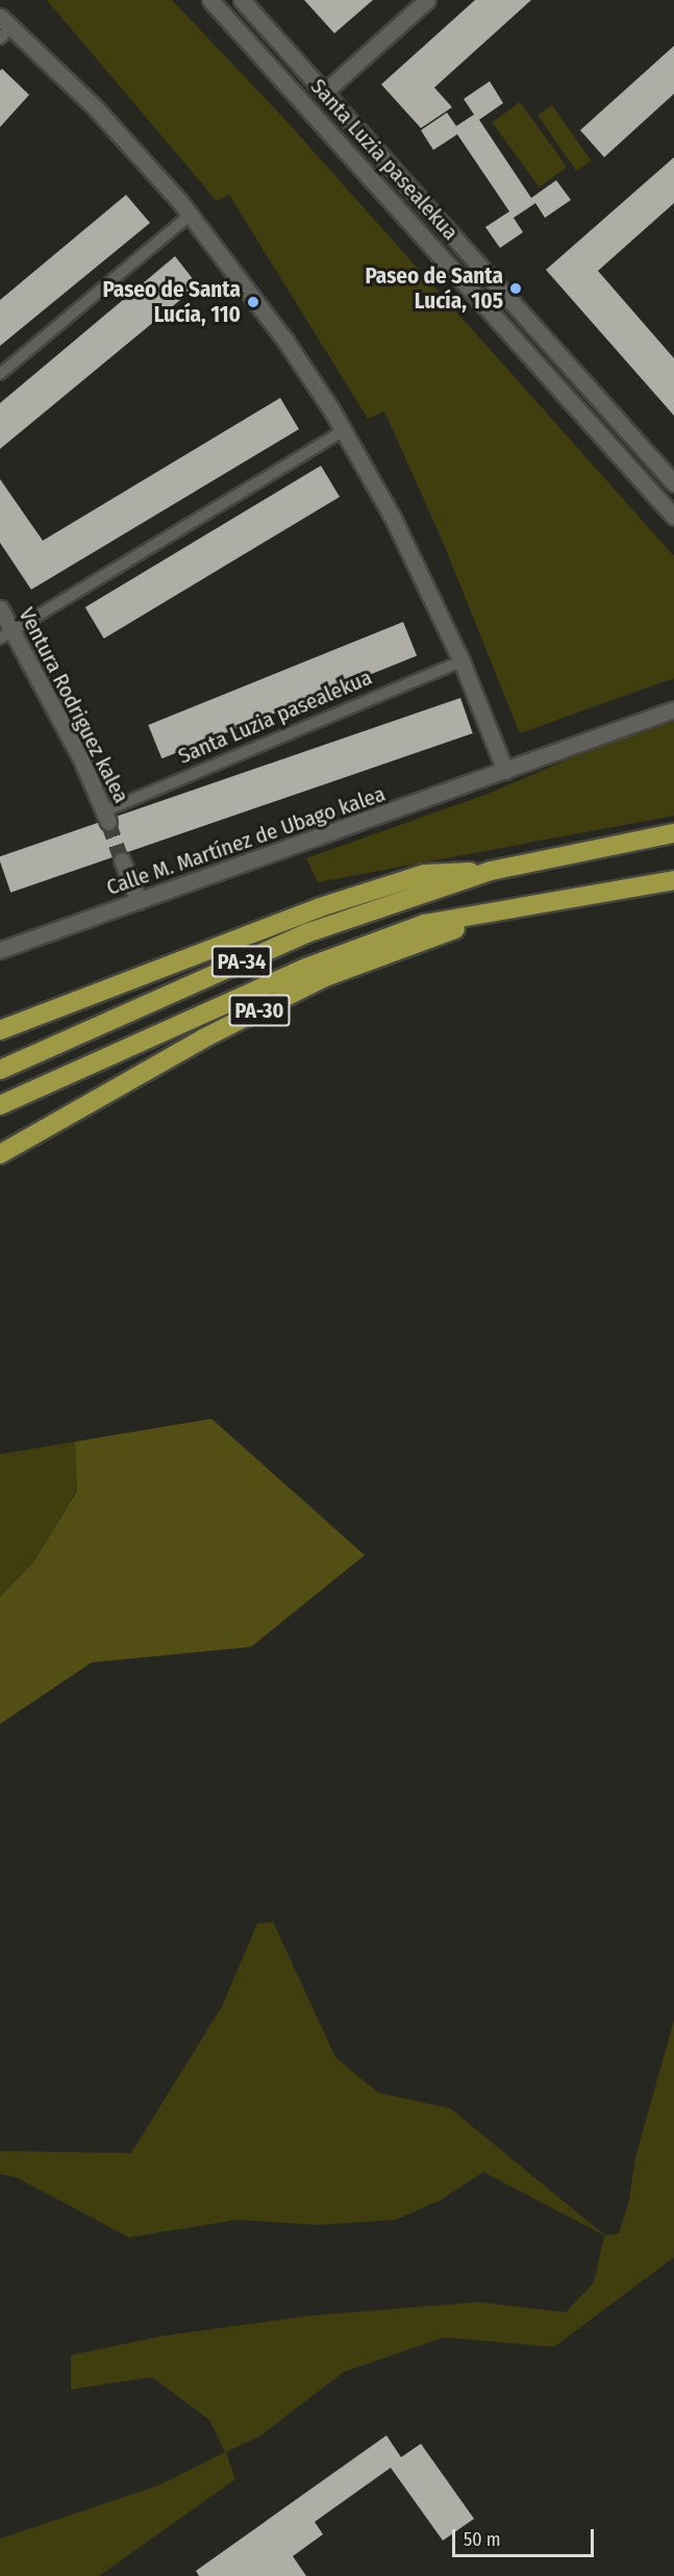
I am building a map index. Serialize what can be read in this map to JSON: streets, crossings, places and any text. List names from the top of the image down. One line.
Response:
{"streets":{"highway":["PA-34","PA-30"],"street":["Santa Luzia pasealekua","Ventura Rodriguez kalea","Calle M. Martínez de Ubago kalea"]},"crossings":[["Santa Luzia pasealekua","Ventura Rodriguez kalea"],["PA-34","PA-30"]],"places":["Paseo de Santa Lucía, 105","Paseo de Santa Lucía, 110"],"scale_bar":"50 m"}
